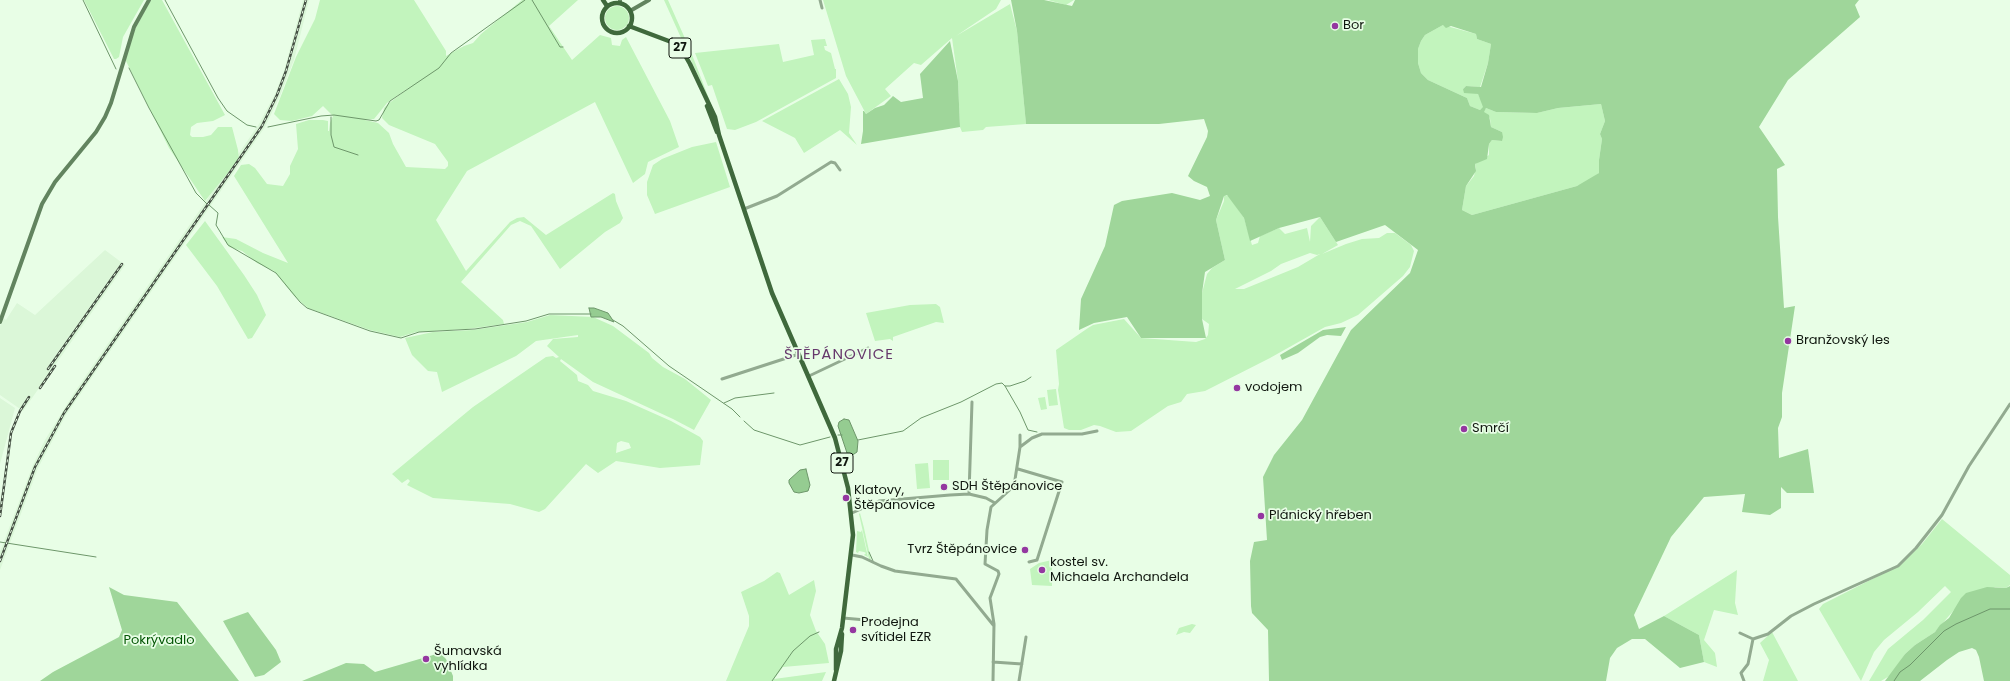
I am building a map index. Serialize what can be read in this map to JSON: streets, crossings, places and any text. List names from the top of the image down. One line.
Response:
{"streets":{"main road":["27"]},"districts":["ŠTĚPÁNOVICE"],"parks":["Pokrývadlo"],"places":["Bor","Branžovský les","vodojem","Smrčí","SDH Štěpánovice","Klatovy, Štěpánovice","Plánický hřeben","Tvrz Štěpánovice","kostel sv. Michaela Archandela","Prodejna svítidel EZR","Šumavská vyhlídka"]}
